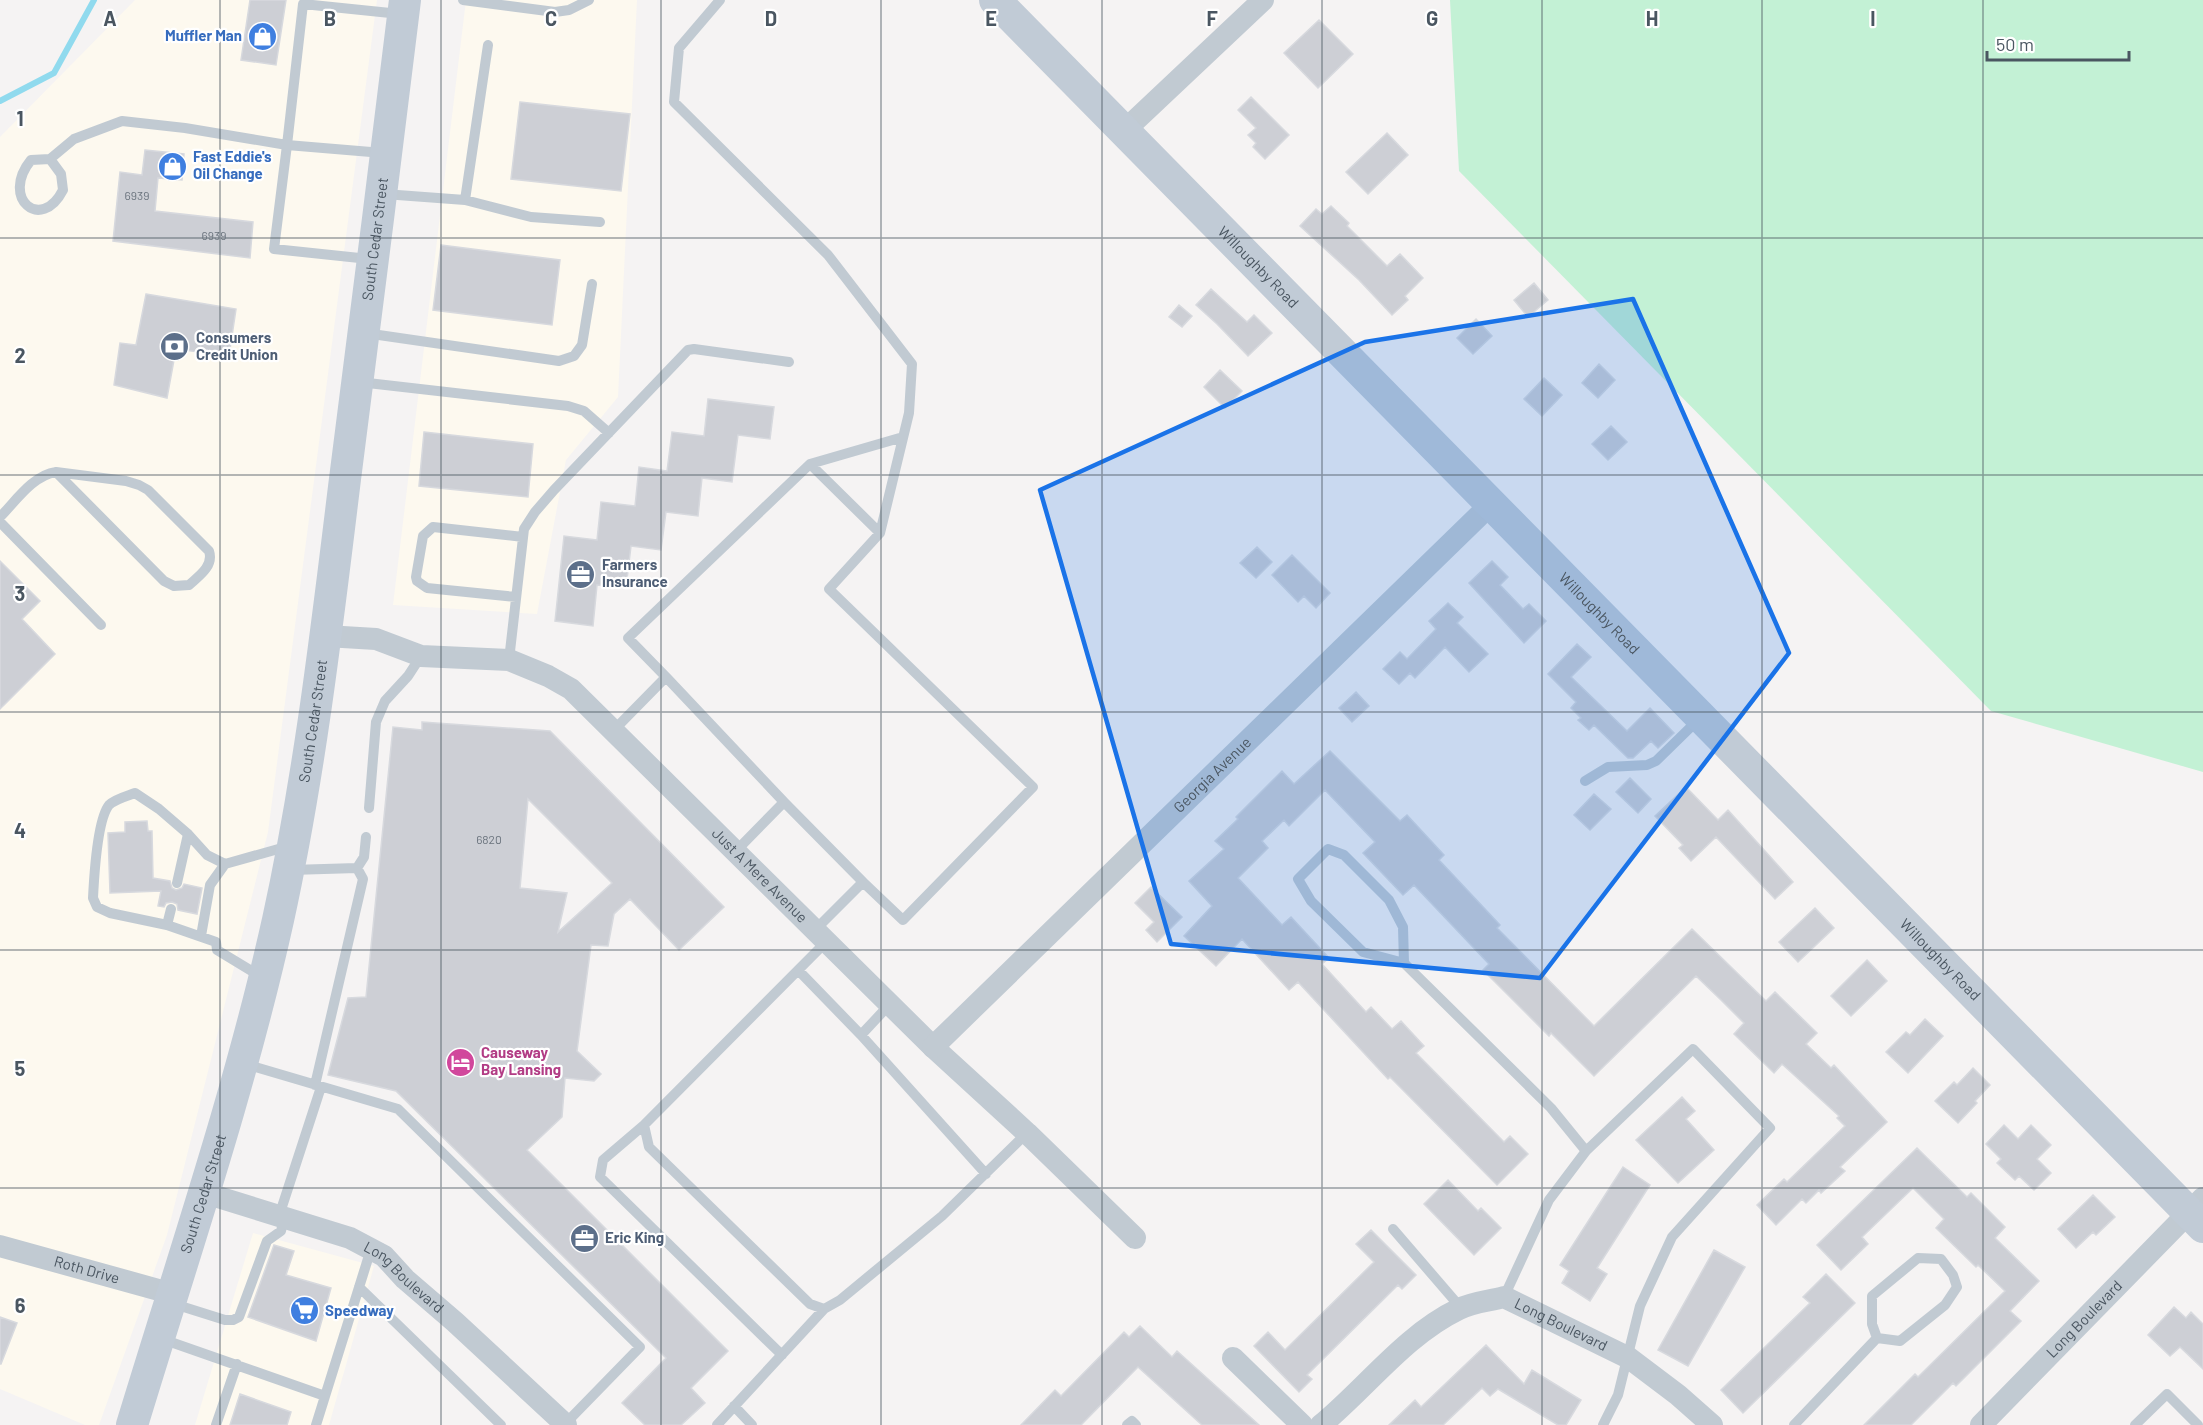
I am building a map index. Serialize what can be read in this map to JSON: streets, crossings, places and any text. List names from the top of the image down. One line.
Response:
{"streets":{"street":["South Cedar Street","Willoughby Road","Georgia Avenue","Just A Mere Avenue","Roth Drive","Long Boulevard"]},"crossings":[["South Cedar Street","Just A Mere Avenue"],["South Cedar Street","Roth Drive"],["South Cedar Street","Long Boulevard"],["Willoughby Road","Georgia Avenue"],["Willoughby Road","Long Boulevard"],["Georgia Avenue","Just A Mere Avenue"]],"places":{"shop":["Muffler Man","Fast Eddie's Oil Change"],"bank":["Consumers Credit Union"],"office":["Farmers Insurance","Eric King"],"hotel":["Causeway Bay Lansing"],"supermarket":["Speedway"]},"house_numbers":["6939","6939","6820"],"scale_bar":"50 m","grid":{"columns":["A","B","C","D","E","F","G","H","I"],"rows":["1","2","3","4","5","6"]}}
